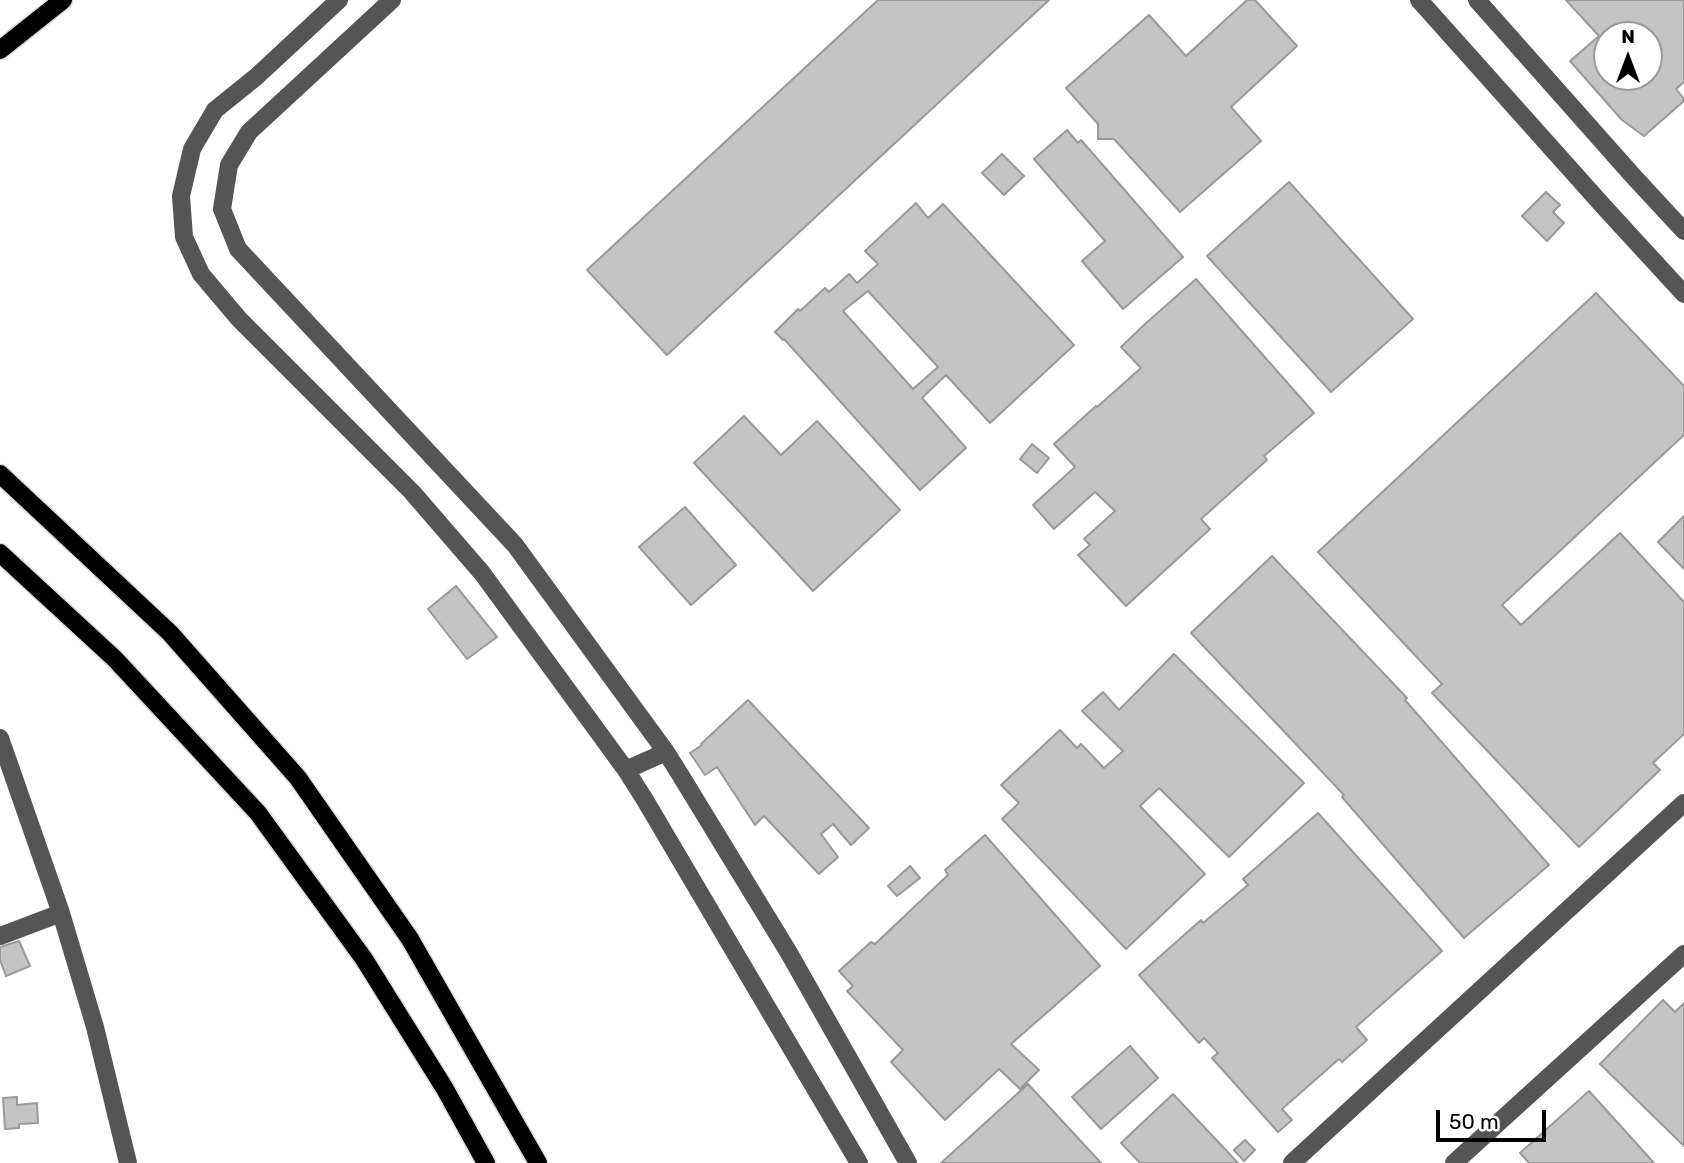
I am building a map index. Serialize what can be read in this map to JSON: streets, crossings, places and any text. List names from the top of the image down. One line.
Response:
{"scale_bar":"50 m","north":"top"}
